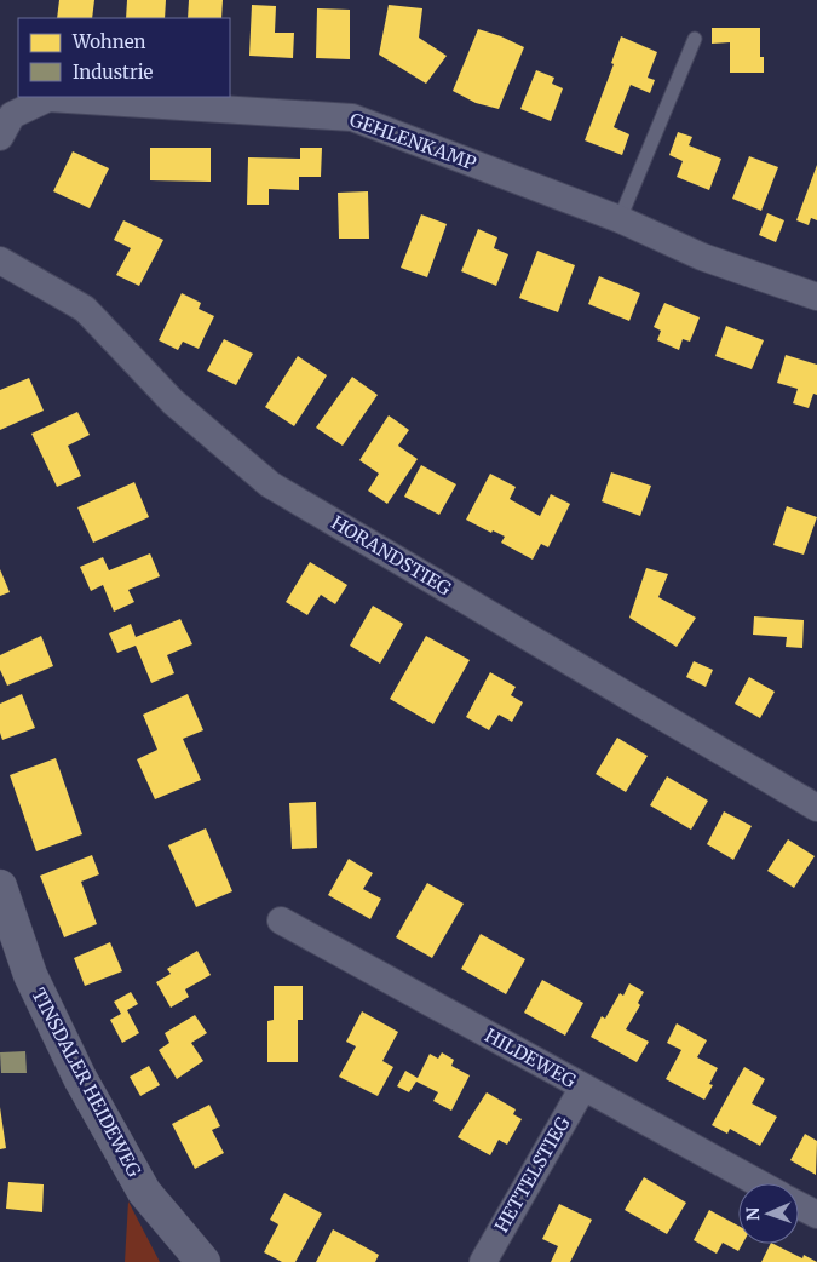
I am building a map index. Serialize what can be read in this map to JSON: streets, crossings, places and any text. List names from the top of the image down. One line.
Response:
{"streets":{"street":["GEHLENKAMP","HORANDSTIEG","HILDEWEG","TINSDALER HEIDEWEG","HETTELSTIEG"]},"crossings":[["HILDEWEG","HETTELSTIEG"]],"legend":["Wohnen","Industrie"],"north":"left"}
